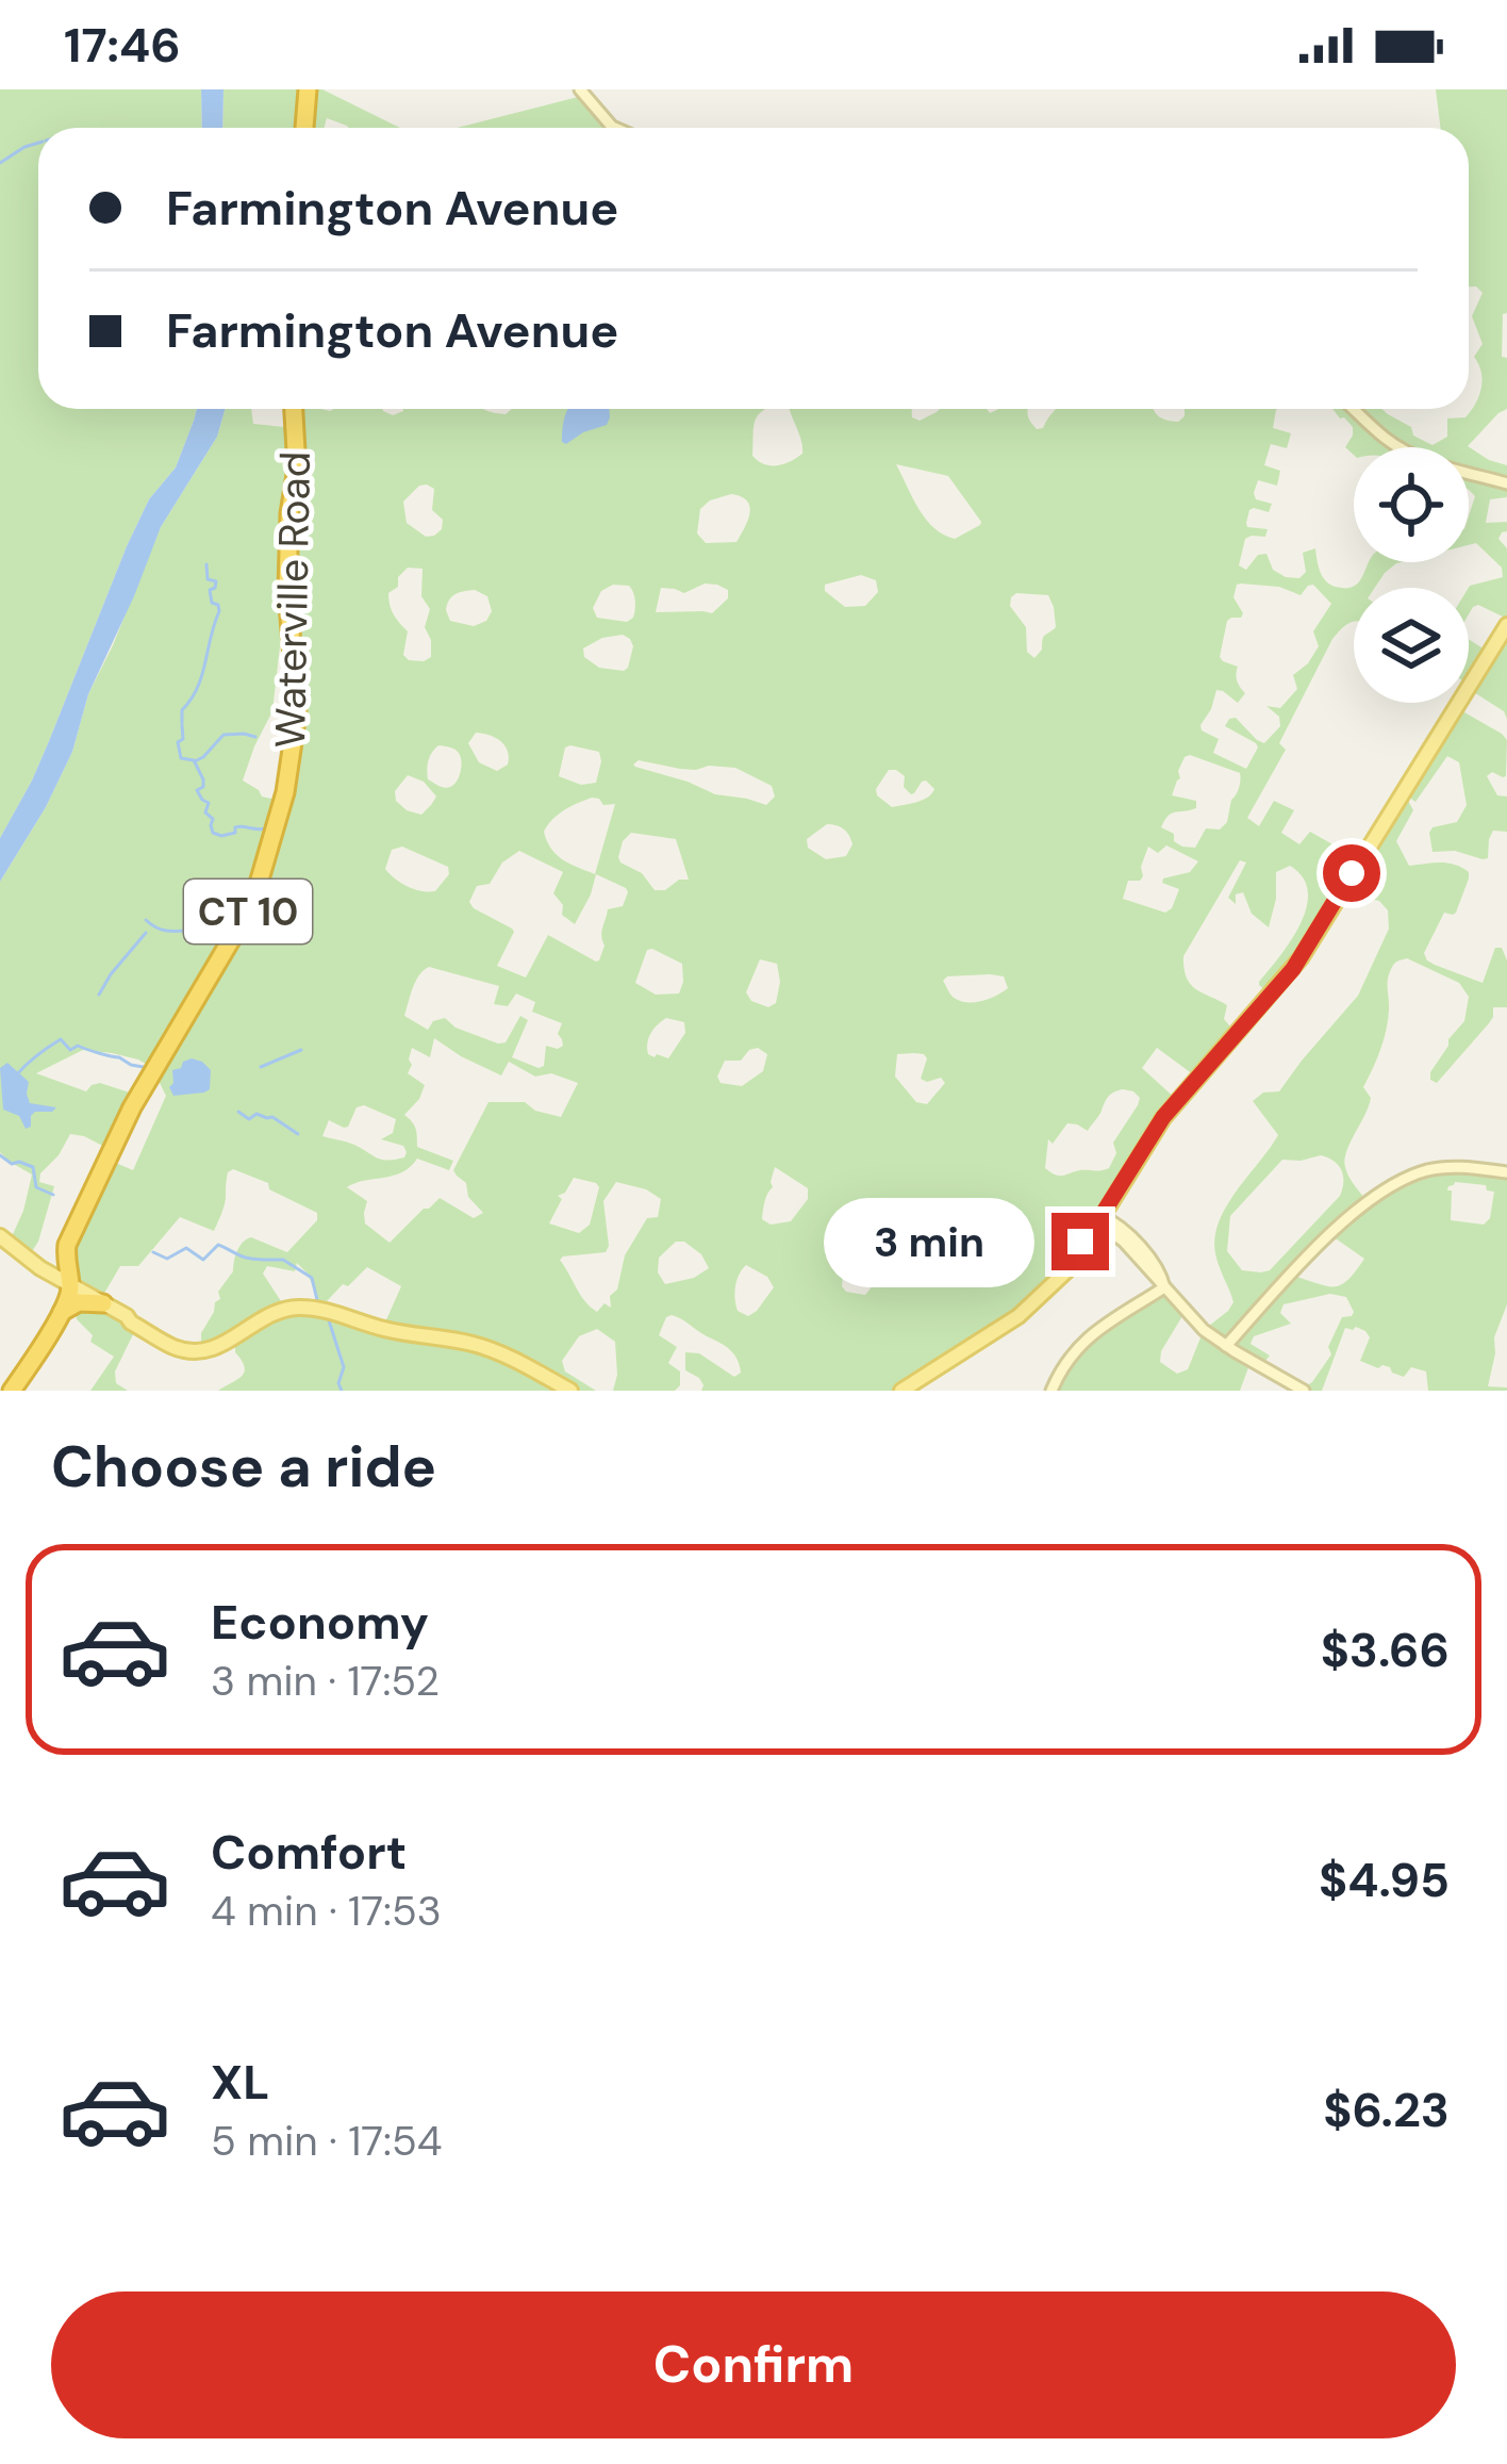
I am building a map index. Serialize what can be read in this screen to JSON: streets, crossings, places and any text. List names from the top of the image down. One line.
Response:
{"streets":{"highway":["Waterville Road","CT 10"]},"crossings":[["Waterville Road","CT 10"]],"page":{"status":"17:46","banner":["Farmington Avenue","Farmington Avenue"],"bubble":"3 min","heading":"Choose a ride","list":[{"name":"Economy","note":"3 min · 17:52","value":"$3.66"},{"name":"Comfort","note":"4 min · 17:53","value":"$4.95"},{"name":"XL","note":"5 min · 17:54","value":"$6.23"}],"buttons":"Confirm"}}
